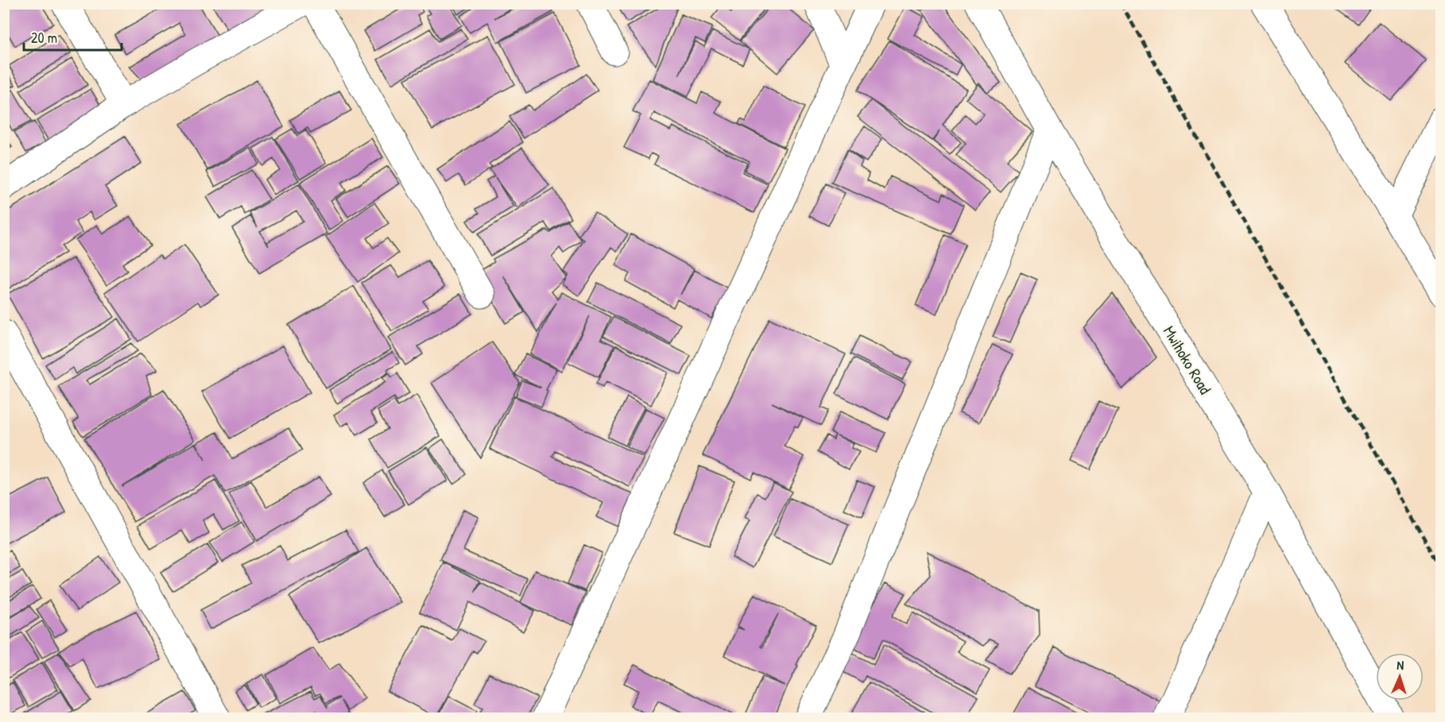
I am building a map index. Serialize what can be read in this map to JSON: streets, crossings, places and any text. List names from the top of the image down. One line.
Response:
{"streets":{"street":["Mwihoko Road"]},"scale_bar":"20 m","north":"top"}
